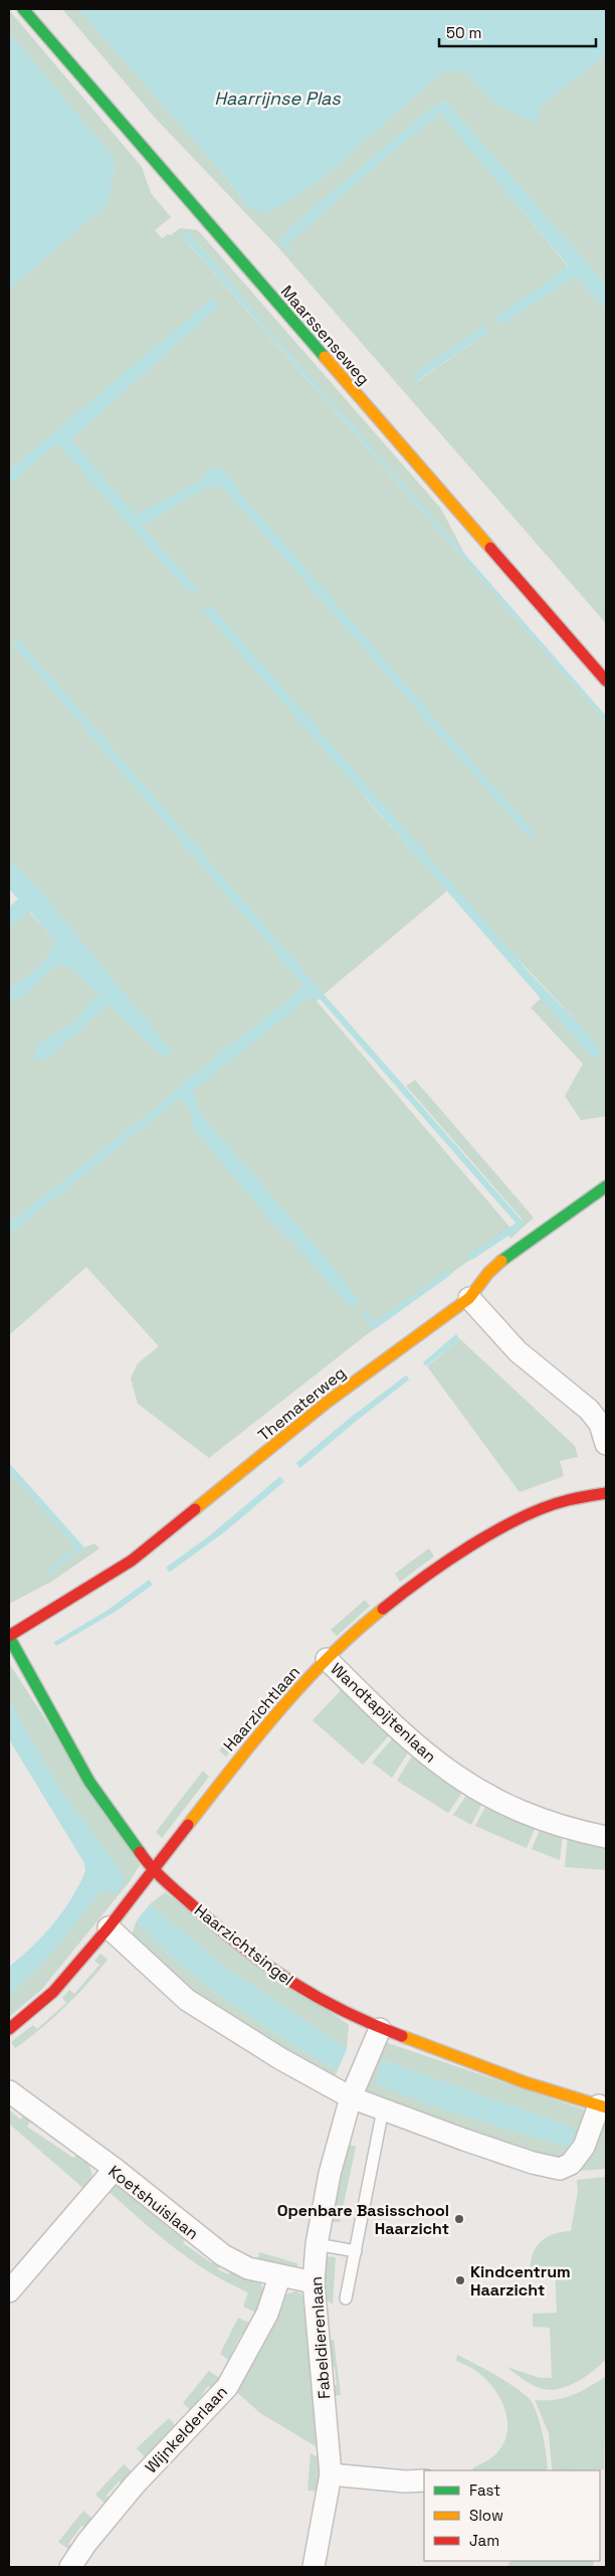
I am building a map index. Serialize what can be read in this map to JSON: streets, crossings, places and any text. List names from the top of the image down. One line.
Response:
{"streets":{"street":["Maarssenseweg","Thematerweg","Haarzichtlaan","Wandtapijtenlaan","Haarzichtsingel","Koetshuislaan","Fabeldierenlaan","Wijnkelderlaan"]},"crossings":[["Thematerweg","Haarzichtsingel"],["Haarzichtlaan","Wandtapijtenlaan"],["Haarzichtlaan","Haarzichtsingel"],["Haarzichtsingel","Fabeldierenlaan"],["Koetshuislaan","Fabeldierenlaan"],["Koetshuislaan","Wijnkelderlaan"]],"water":["Haarrijnse Plas"],"places":["Openbare Basisschool Haarzicht","Kindcentrum Haarzicht"],"legend":["Fast","Slow","Jam"],"scale_bar":"50 m"}
